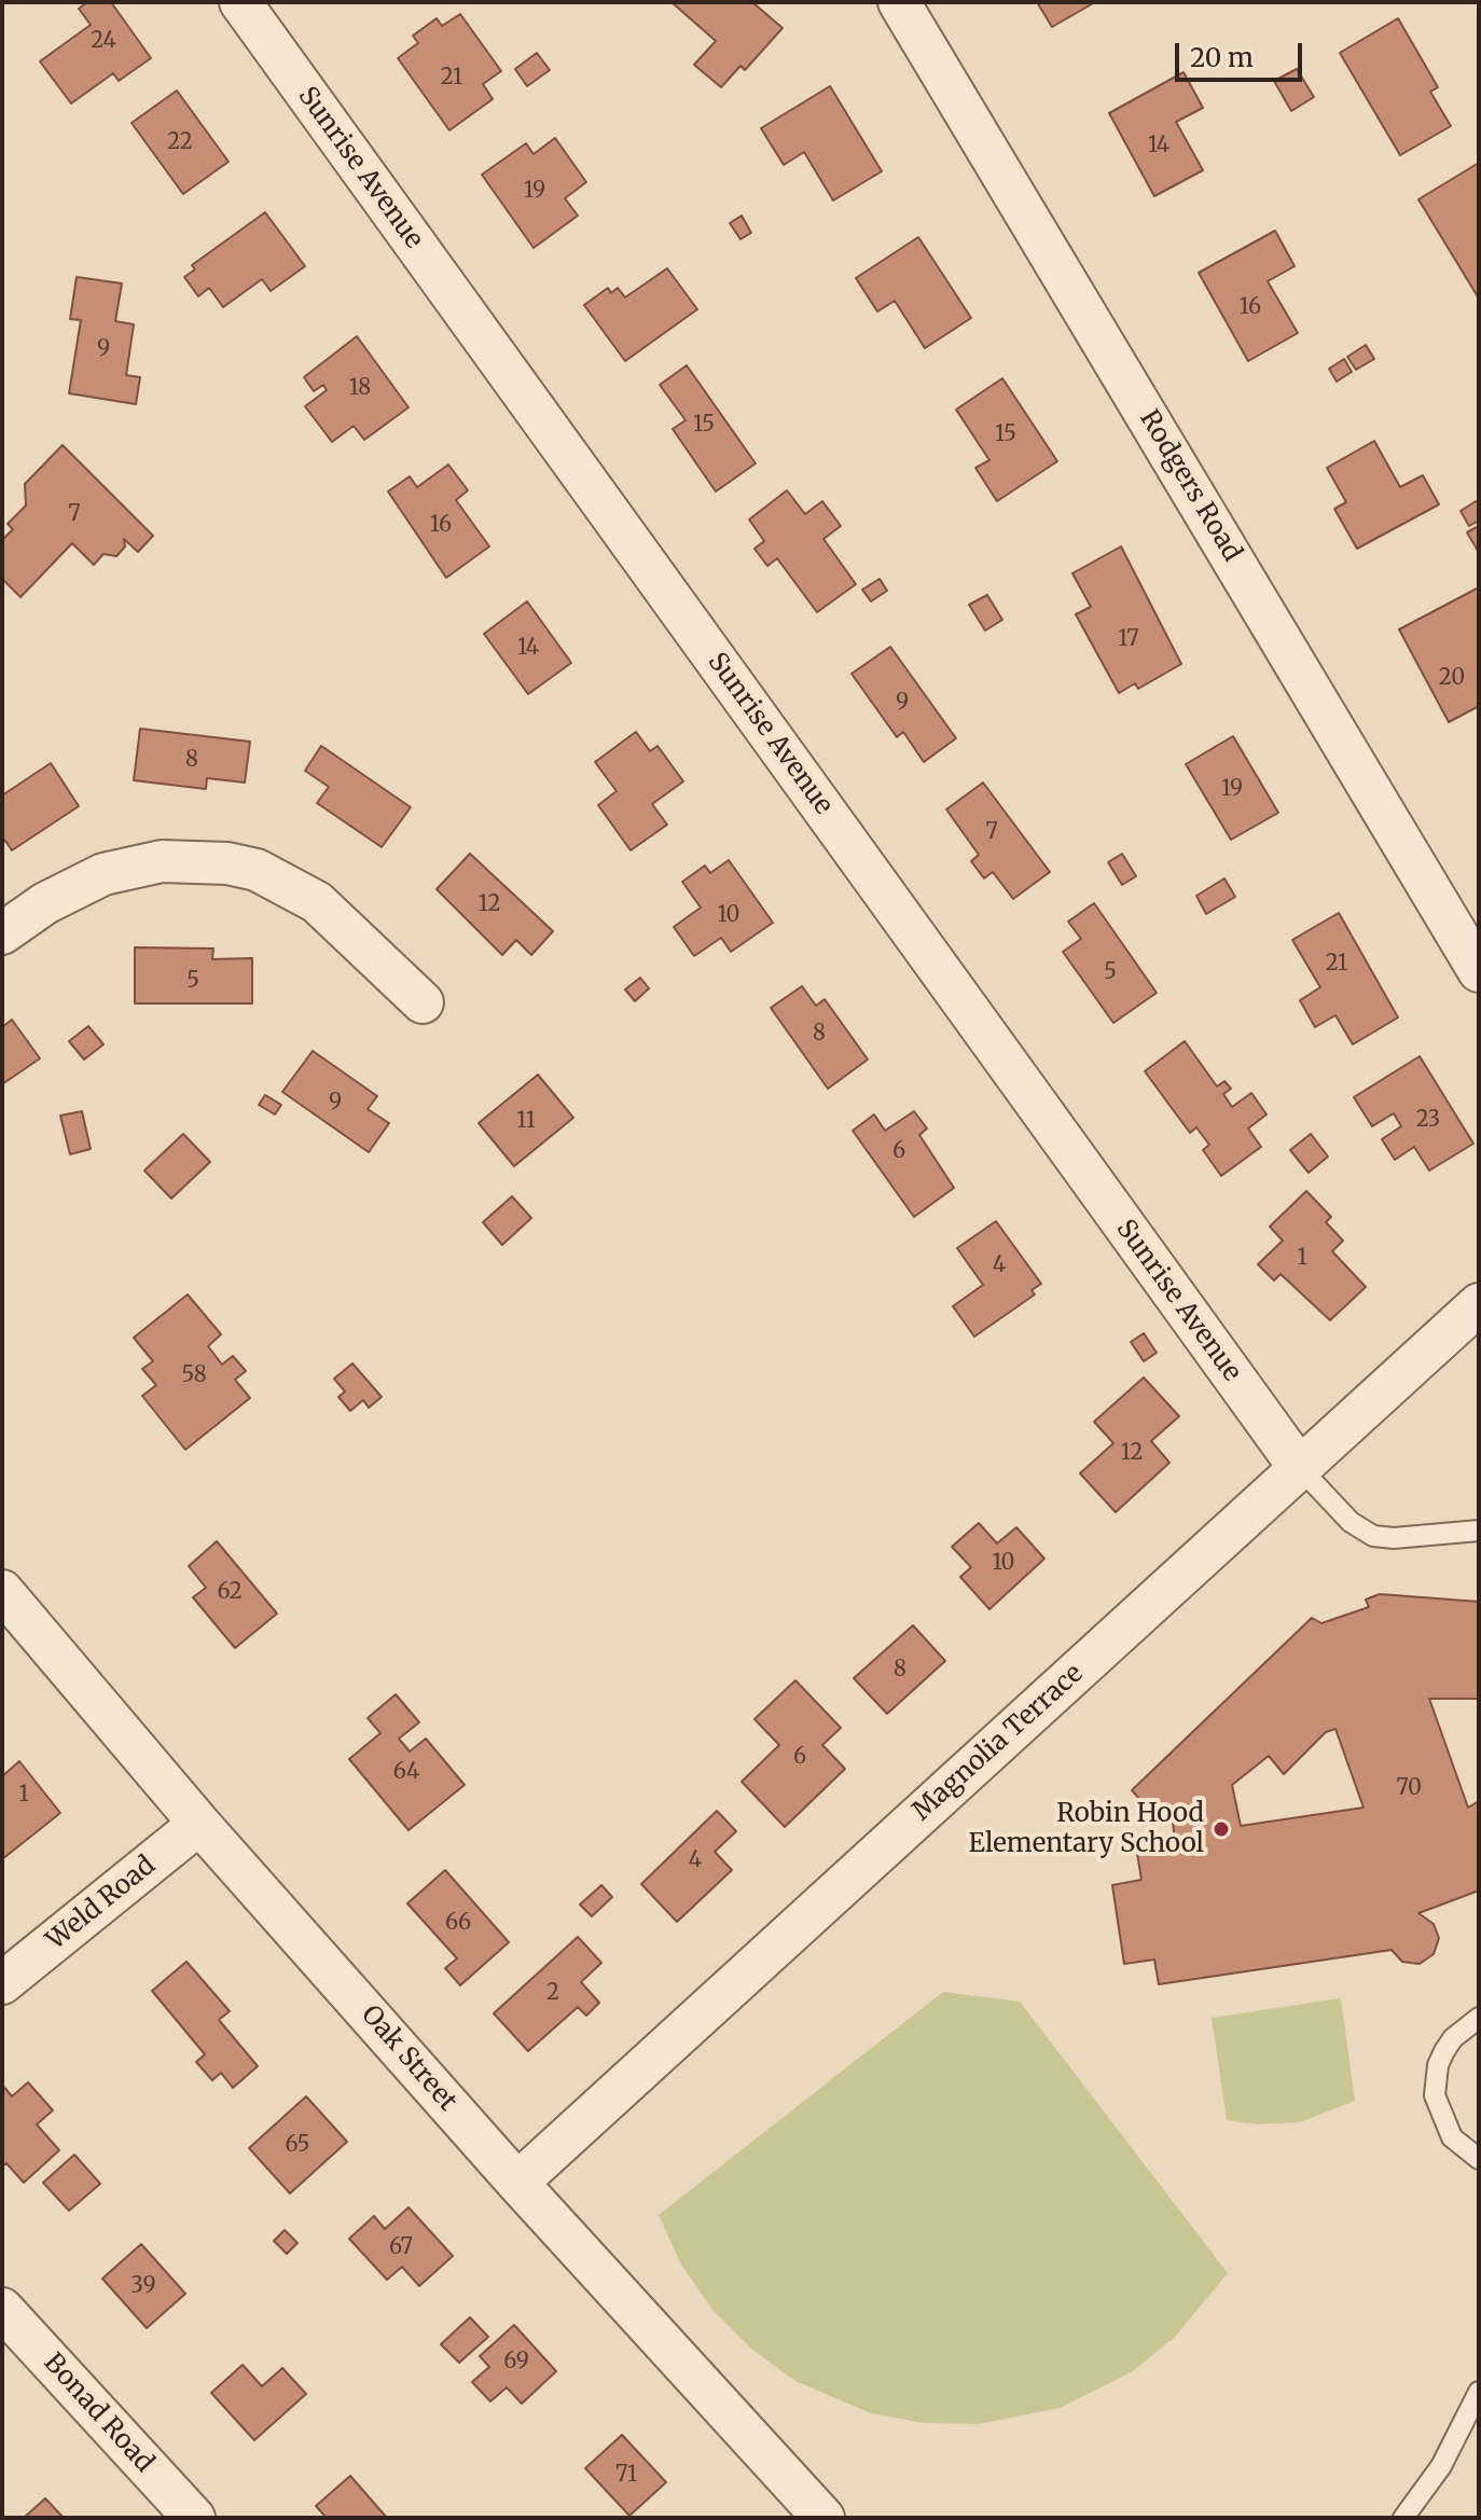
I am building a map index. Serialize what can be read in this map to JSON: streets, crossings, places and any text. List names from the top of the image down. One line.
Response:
{"streets":{"street":["Sunrise Avenue","Rodgers Road","Magnolia Terrace","Weld Road","Oak Street","Bonad Road"]},"crossings":[["Sunrise Avenue","Magnolia Terrace"],["Magnolia Terrace","Oak Street"],["Weld Road","Oak Street"]],"places":["Robin Hood Elementary School"],"house_numbers":["24","21","22","14","19","16","9","18","15","15","7","16","17","14","20","9","8","19","7","12","10","21","5","5","8","9","23","11","6","1","4","58","12","10","62","8","6","64","70","1","4","66","2","65","67","39","69","71"],"scale_bar":"20 m"}
